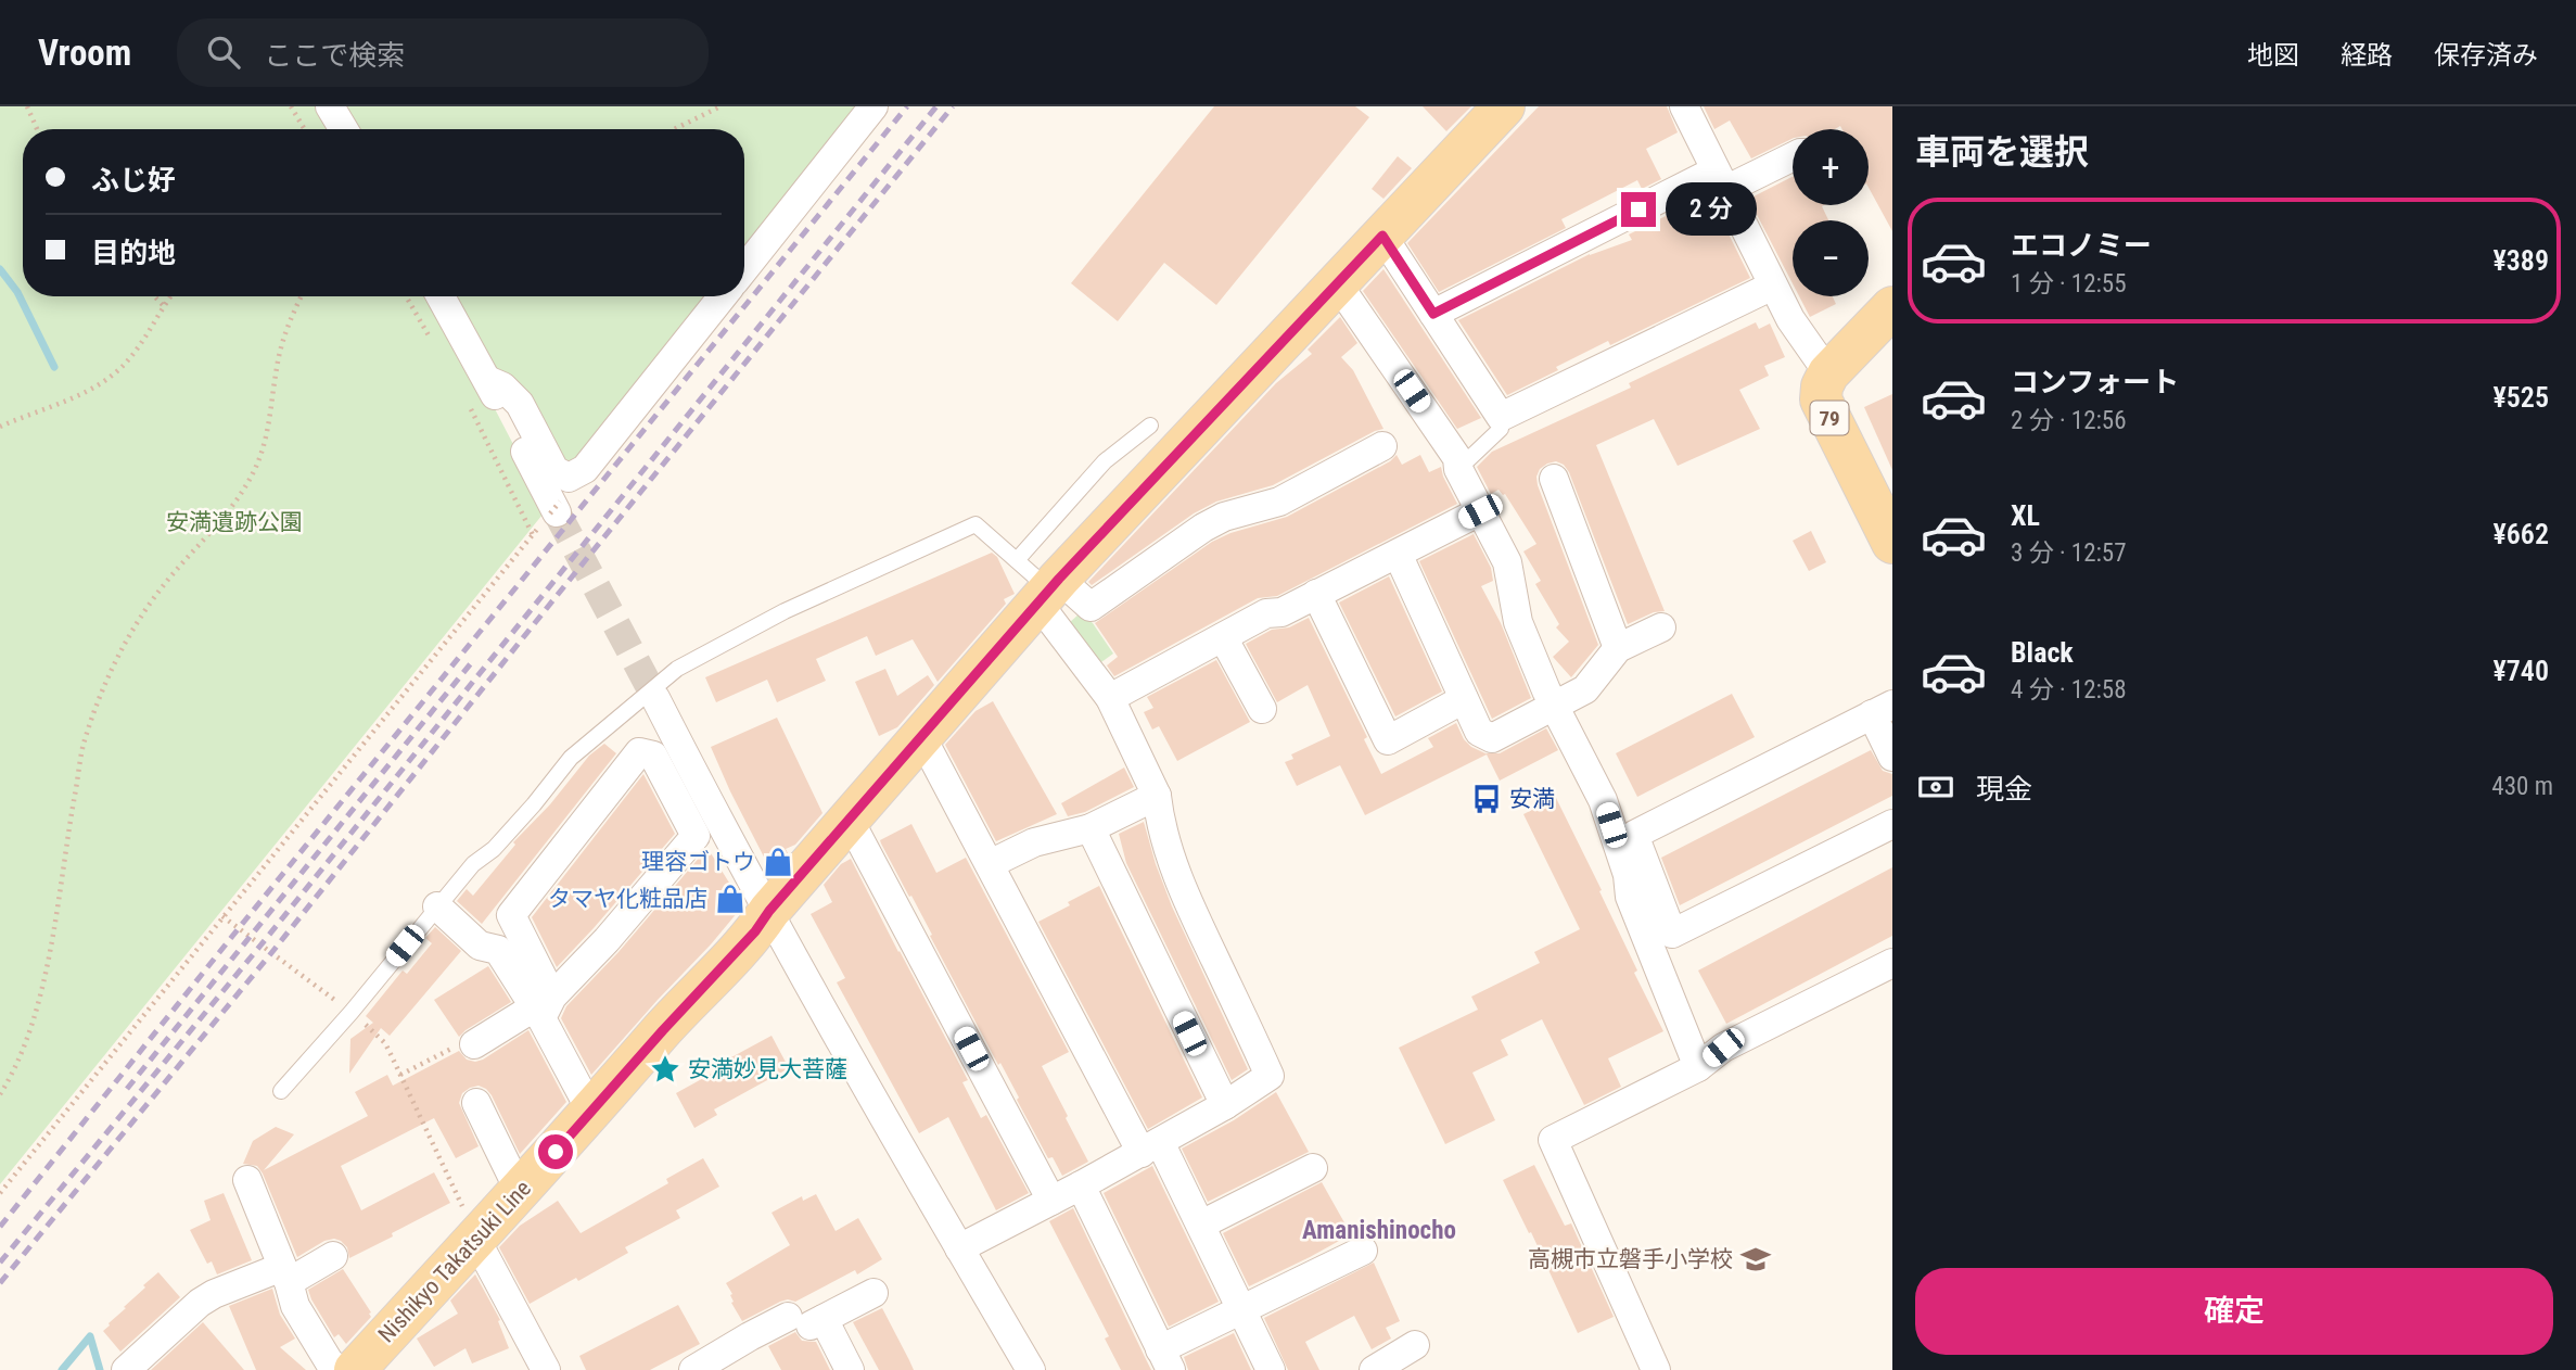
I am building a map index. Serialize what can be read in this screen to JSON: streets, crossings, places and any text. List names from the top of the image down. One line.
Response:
{"streets":{"main road":["79","Nishikyo Takatsuki Line"]},"districts":["Amanishinocho"],"parks":["安満遺跡公園"],"places":{"bus stop":["安満"],"shop":["理容ゴトウ","タマヤ化粧品店"],"place":["安満妙見大菩薩"],"school or university":["高槻市立磐手小学校"]},"page":{"header":"Vroom","search":"ここで検索","nav":["地図","経路","保存済み"],"heading":"車両を選択","map_buttons":["+","−"],"banner":["ふじ好","目的地"],"bubble":"2 分","list":[{"name":"エコノミー","note":"1 分 · 12:55","value":"¥389"},{"name":"コンフォート","note":"2 分 · 12:56","value":"¥525"},{"name":"XL","note":"3 分 · 12:57","value":"¥662"},{"name":"Black","note":"4 分 · 12:58","value":"¥740"}],"pay":["現金","430 m"],"buttons":"確定"}}
